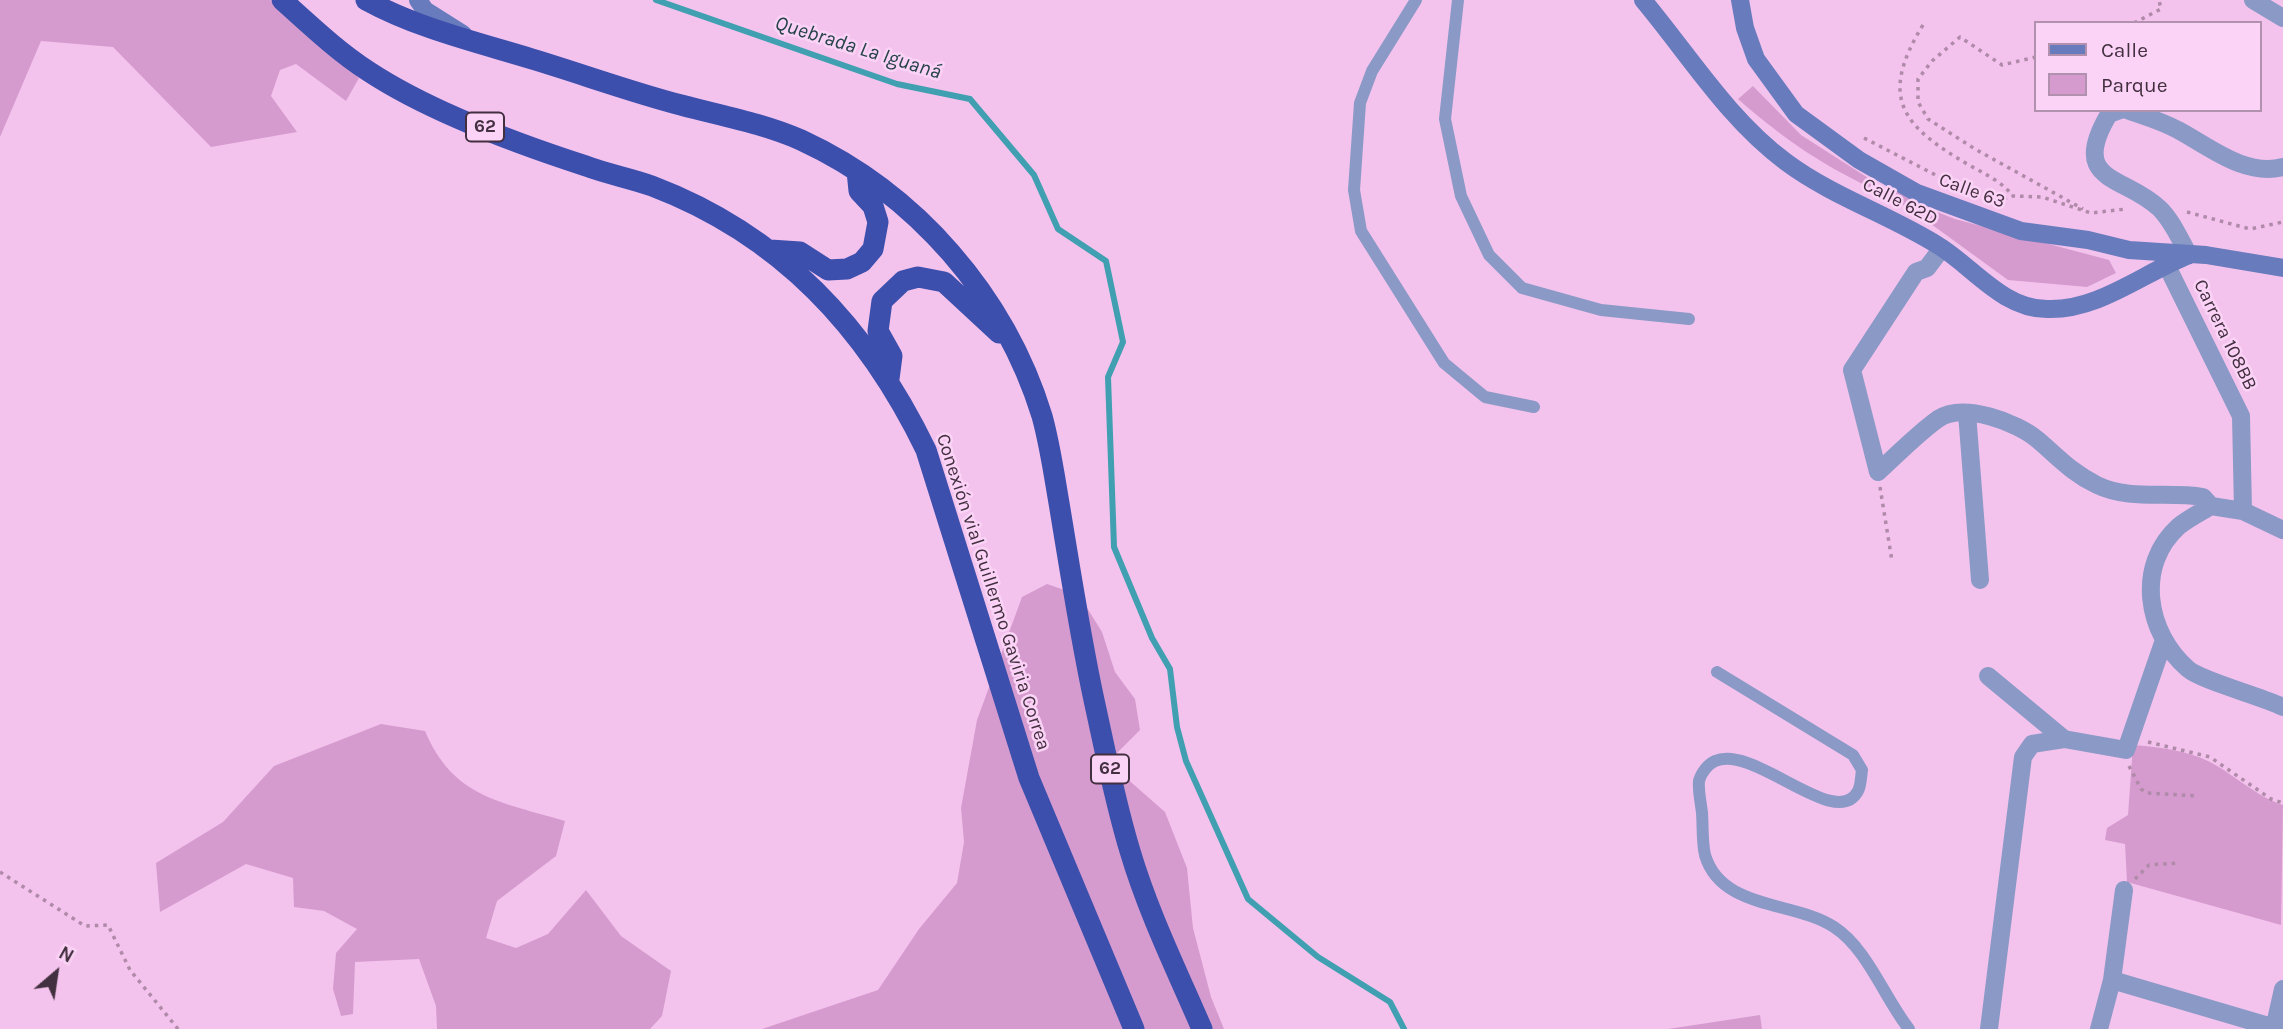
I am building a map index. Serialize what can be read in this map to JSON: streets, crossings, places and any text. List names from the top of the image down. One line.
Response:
{"streets":{"highway":["62","Conexión vial Guillermo Gaviria Correa"],"main road":["Calle 63","Calle 62D"],"street":["Carrera 108BB"]},"crossings":[["Calle 63","Calle 62D"],["Calle 62D","Carrera 108BB"]],"water":["Quebrada La Iguaná"],"legend":["Calle","Parque"],"north":"top right"}
